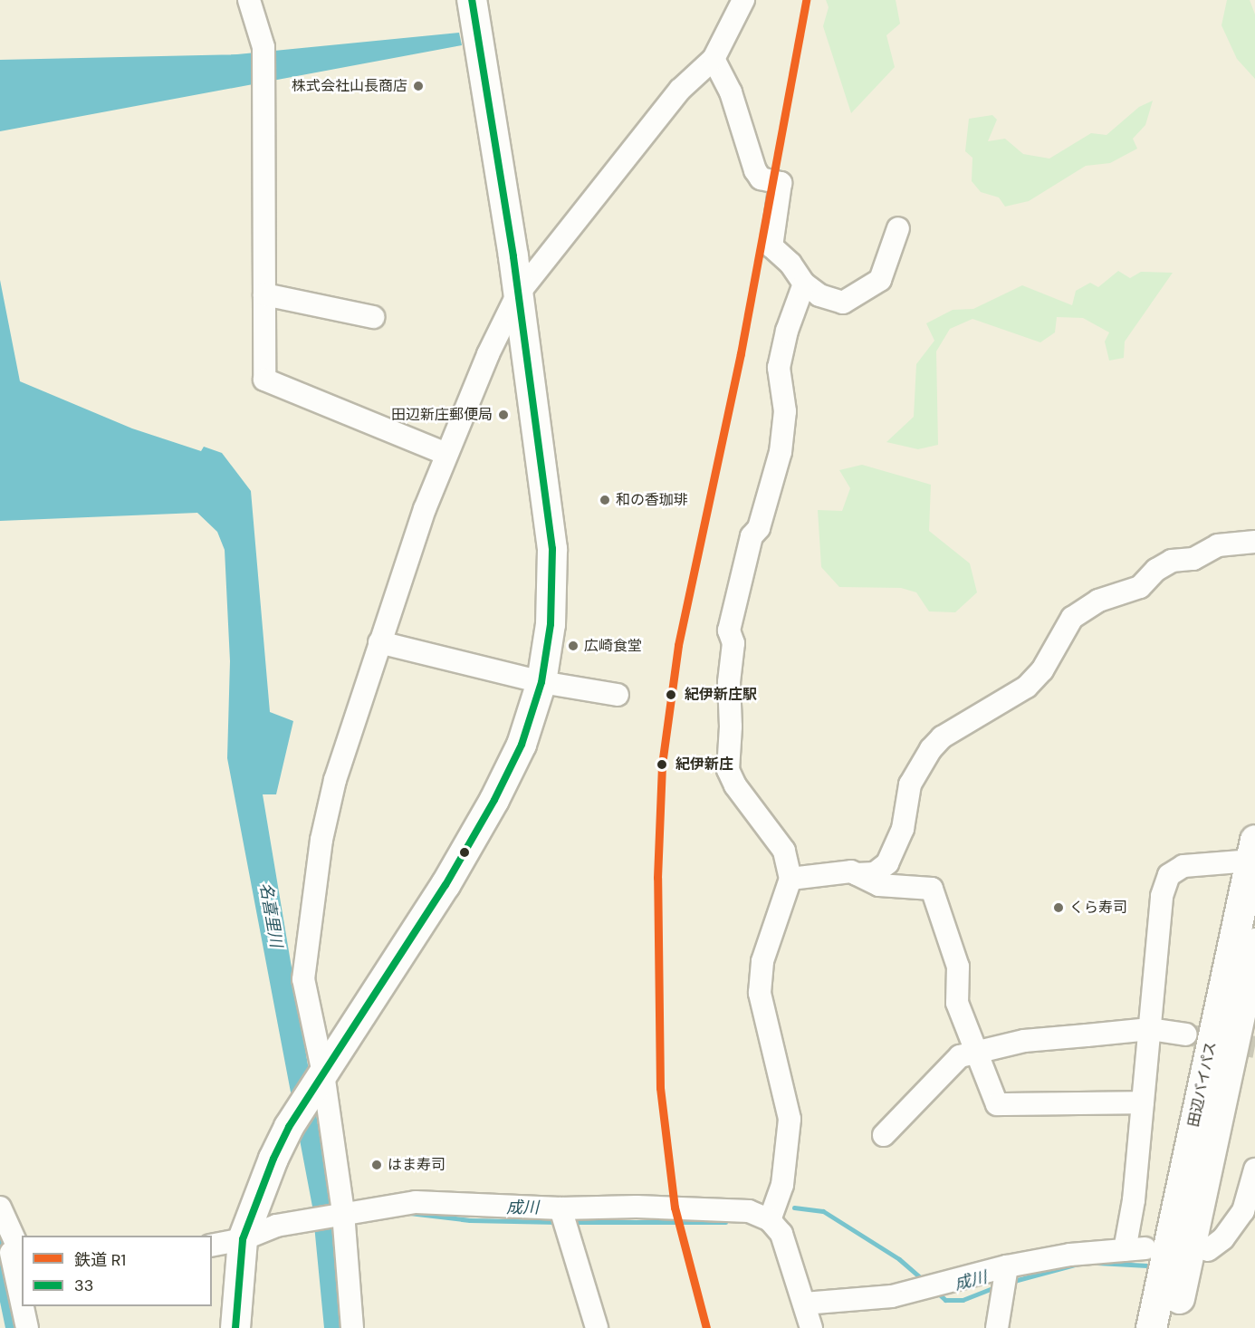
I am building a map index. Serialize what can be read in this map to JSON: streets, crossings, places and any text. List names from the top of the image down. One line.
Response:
{"streets":{"highway":["田辺バイパス"]},"water":["名喜里川","成川"],"places":["株式会社山長商店","田辺新庄郵便局","和の香珈琲","広崎食堂","紀伊新庄駅","紀伊新庄","くら寿司","はま寿司"],"lines":["rail line R1","transit line 33"],"legend":["鉄道 R1","33"]}
